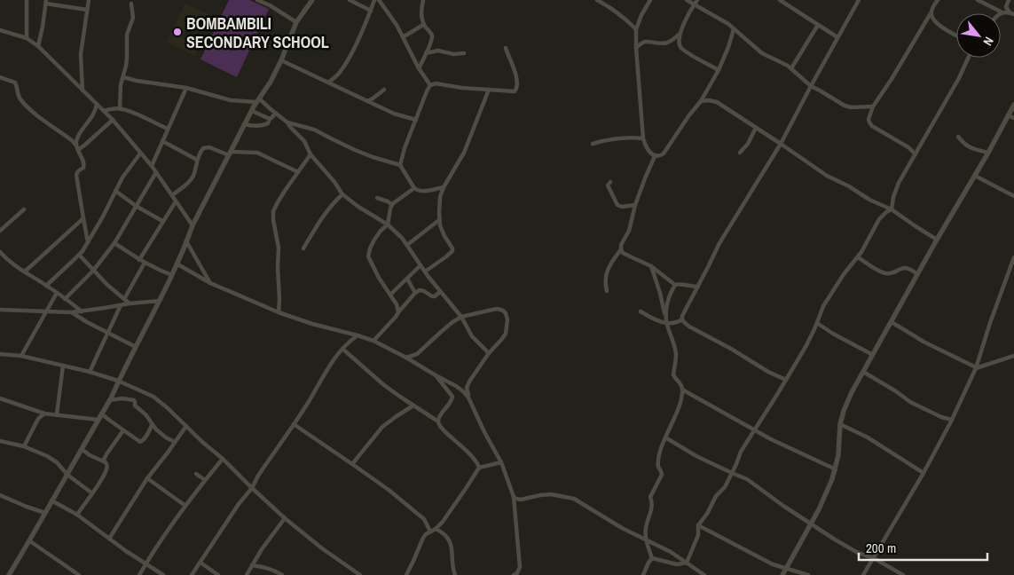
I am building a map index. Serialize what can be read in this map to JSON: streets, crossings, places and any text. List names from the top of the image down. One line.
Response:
{"places":["BOMBAMBILI SECONDARY SCHOOL"],"scale_bar":"200 m","north":"bottom right"}
